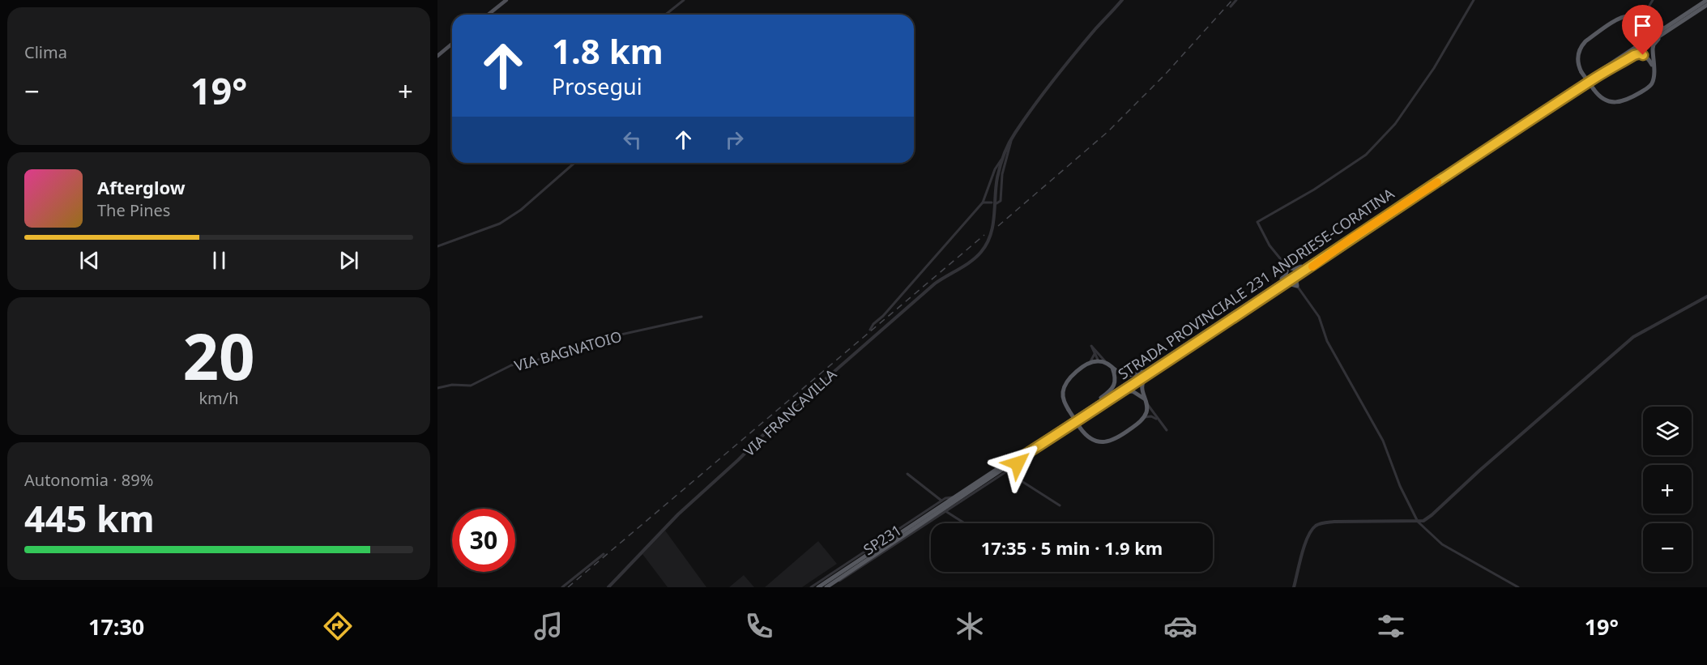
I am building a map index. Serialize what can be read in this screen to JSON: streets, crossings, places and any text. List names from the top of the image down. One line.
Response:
{"streets":{"highway":["STRADA PROVINCIALE 231 ANDRIESE-CORATINA","SP231"],"street":["VIA BAGNATOIO","VIA FRANCAVILLA"]},"crossings":[["STRADA PROVINCIALE 231 ANDRIESE-CORATINA","SP231"]],"page":{"tile":["Clima",["20","km/h"],["Autonomia · 89%","445 km"]],"turn":["1.8 km","Prosegui"],"heat":["−","19°","+"],"song":["Afterglow","The Pines"],"map_buttons":["+","−"],"limit":"30","trip":"17:35 · 5 min · 1.9 km","tabs":["17:30","19°"]}}
